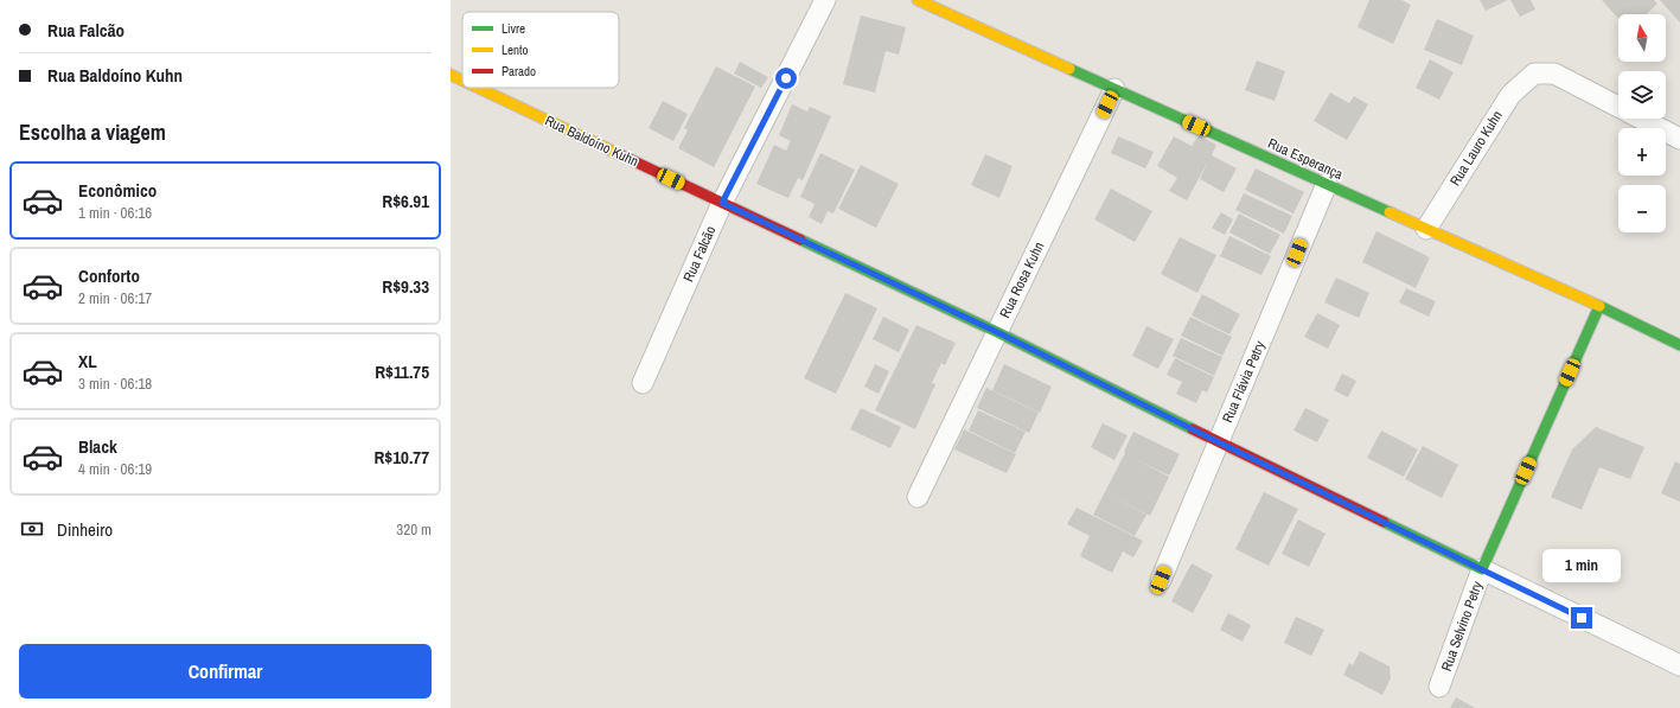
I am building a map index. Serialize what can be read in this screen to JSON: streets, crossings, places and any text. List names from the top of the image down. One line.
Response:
{"streets":{"street":["Rua Baldoíno Kuhn","Rua Lauro Kuhn","Rua Esperança","Rua Falcão","Rua Rosa Kuhn","Rua Flávia Petry","Rua Selvino Petry"]},"crossings":[["Rua Baldoíno Kuhn","Rua Falcão"],["Rua Baldoíno Kuhn","Rua Rosa Kuhn"],["Rua Baldoíno Kuhn","Rua Flávia Petry"],["Rua Baldoíno Kuhn","Rua Selvino Petry"],["Rua Lauro Kuhn","Rua Esperança"],["Rua Esperança","Rua Rosa Kuhn"],["Rua Esperança","Rua Flávia Petry"],["Rua Esperança","Rua Selvino Petry"]],"legend":["Livre","Lento","Parado"],"north":"top","page":{"banner":["Rua Falcão","Rua Baldoíno Kuhn"],"map_buttons":["+","−"],"heading":"Escolha a viagem","list":[{"name":"Econômico","note":"1 min · 06:16","value":"R$6.91"},{"name":"Conforto","note":"2 min · 06:17","value":"R$9.33"},{"name":"XL","note":"3 min · 06:18","value":"R$11.75"},{"name":"Black","note":"4 min · 06:19","value":"R$10.77"}],"pay":["Dinheiro","320 m"],"bubble":"1 min","buttons":"Confirmar"}}
